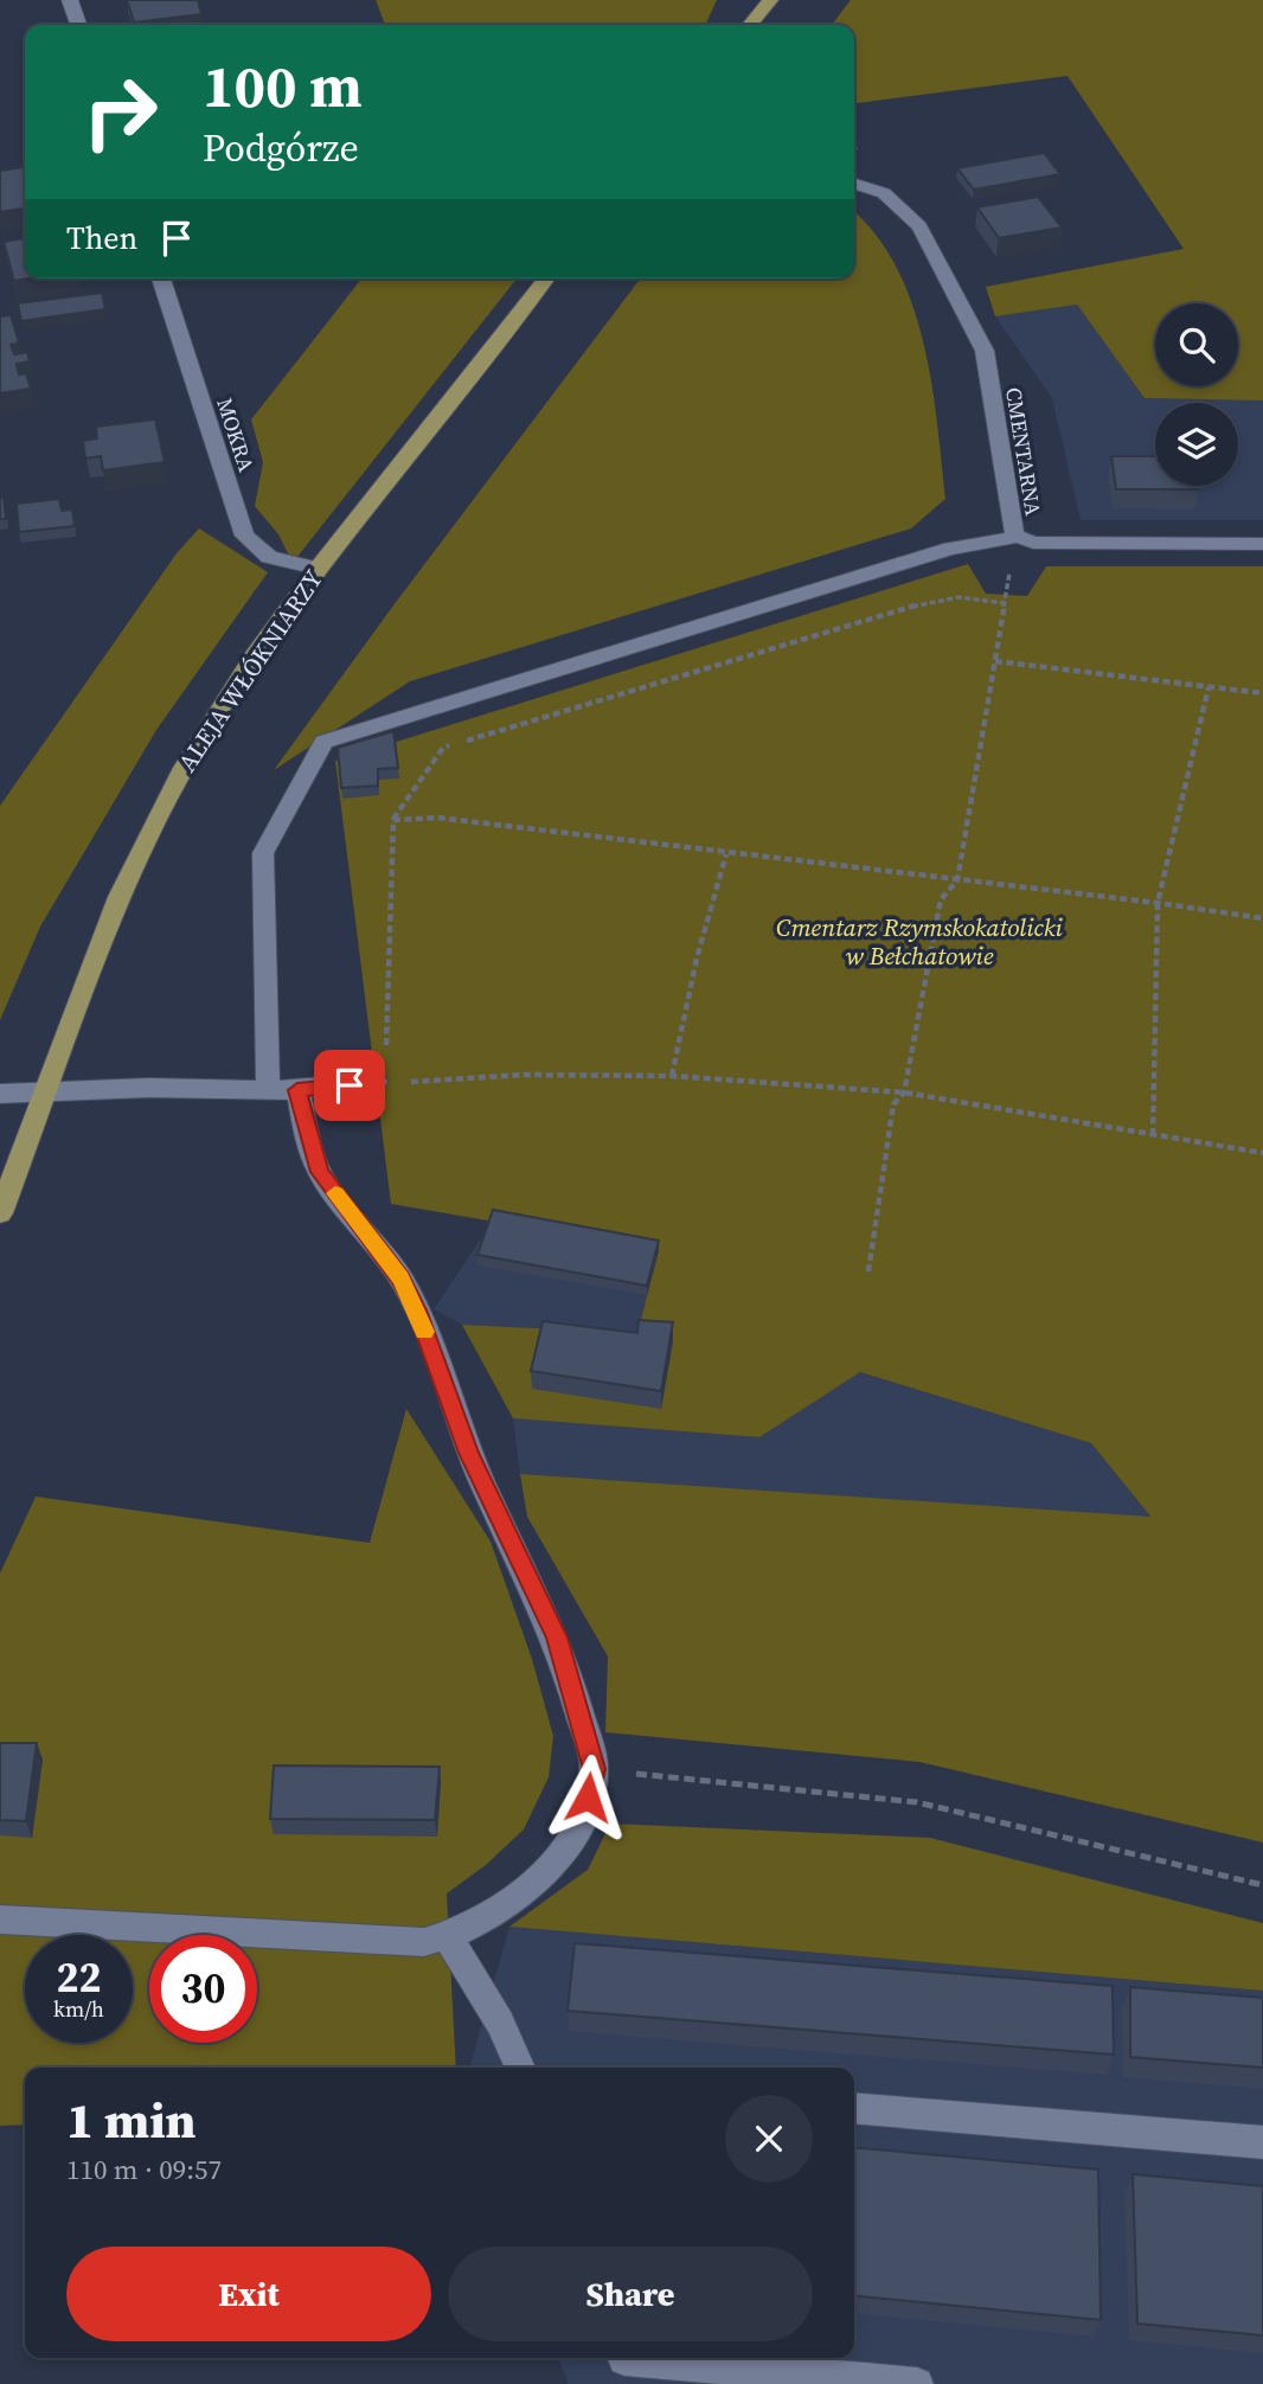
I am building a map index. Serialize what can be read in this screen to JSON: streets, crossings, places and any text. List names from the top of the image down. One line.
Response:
{"streets":{"main road":["ALEJA WŁÓKNIARZY"],"street":["MOKRA","CMENTARNA"]},"crossings":[["MOKRA","ALEJA WŁÓKNIARZY"]],"parks":["Cmentarz Rzymskokatolicki w Bełchatowie"],"page":{"turn":["100 m","Podgórze"],"then":"Then","speed":"22 km/h","limit":"30","heading":["1 min","110 m · 09:57"],"buttons":["Exit","Share"]}}
